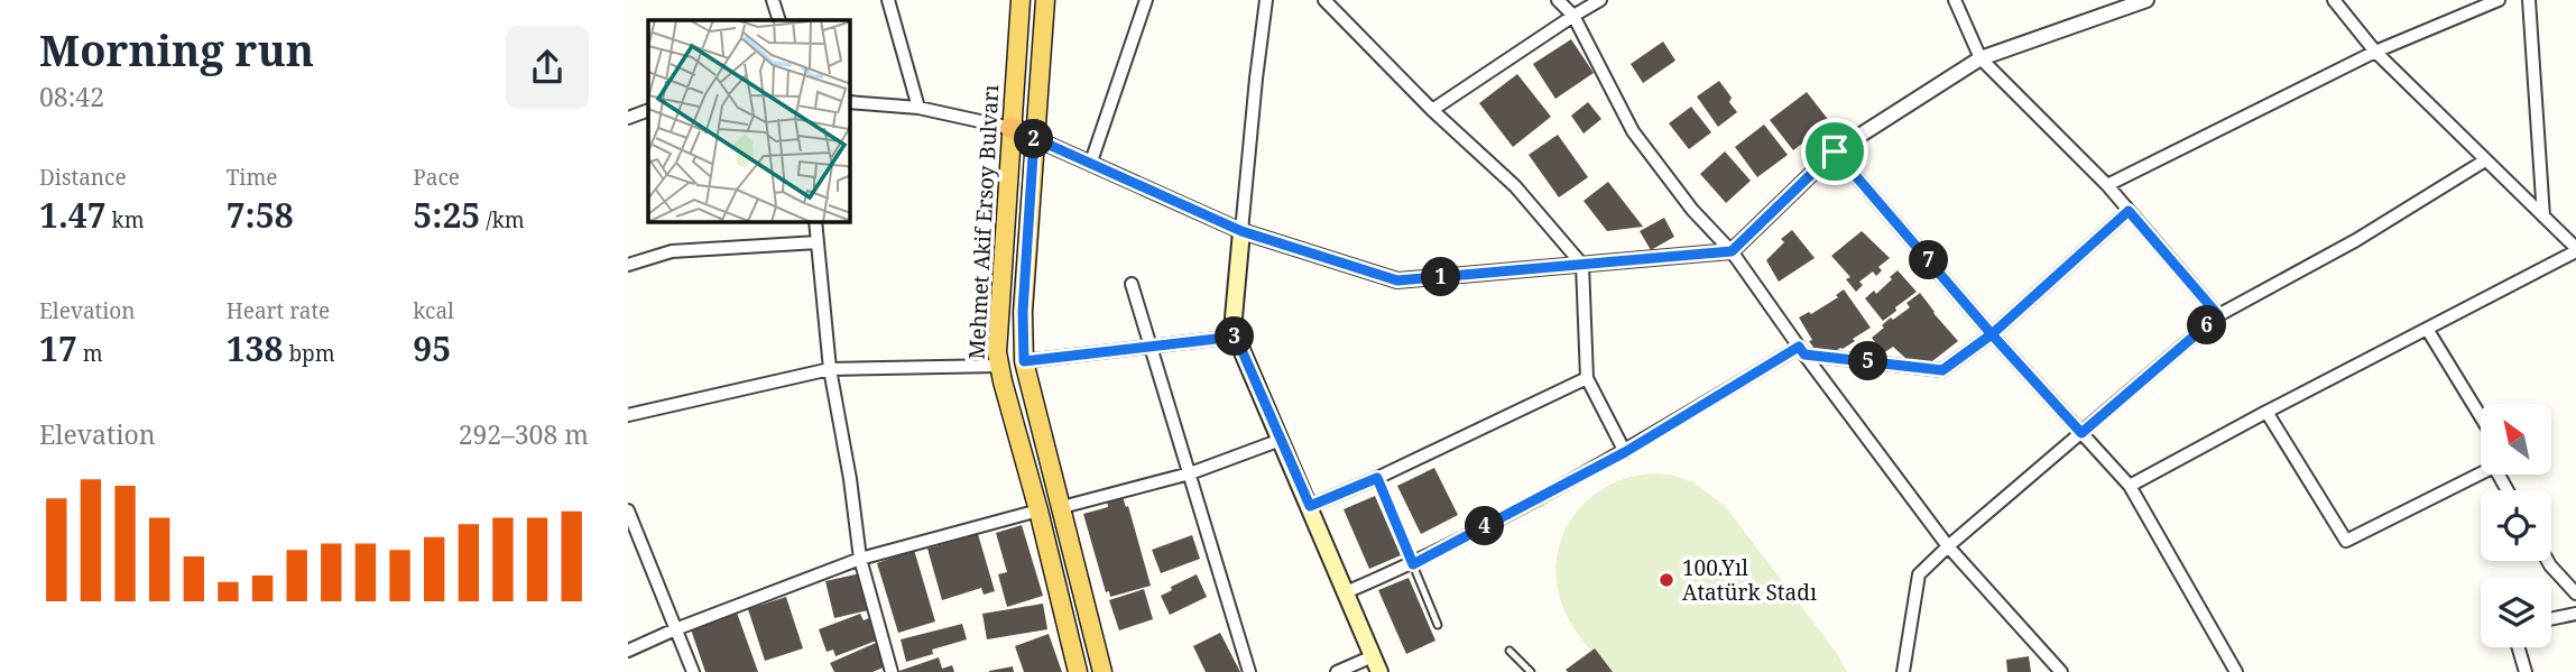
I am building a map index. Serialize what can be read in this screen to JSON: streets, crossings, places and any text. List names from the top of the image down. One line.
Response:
{"streets":{"main road":["Mehmet Akif Ersoy Bulvarı"]},"places":["100.Yıl Atatürk Stadı"],"north":"top left","page":{"heading":["Morning run","08:42"],"pins":["2","7","1","6","3","5","4"],"stats":[["Distance","1.47 km"],["Time","7:58"],["Pace","5:25 /km"],["Elevation","17 m"],["Heart rate","138 bpm"],["kcal","95"]],"chart":["Elevation","292–308 m"]}}
